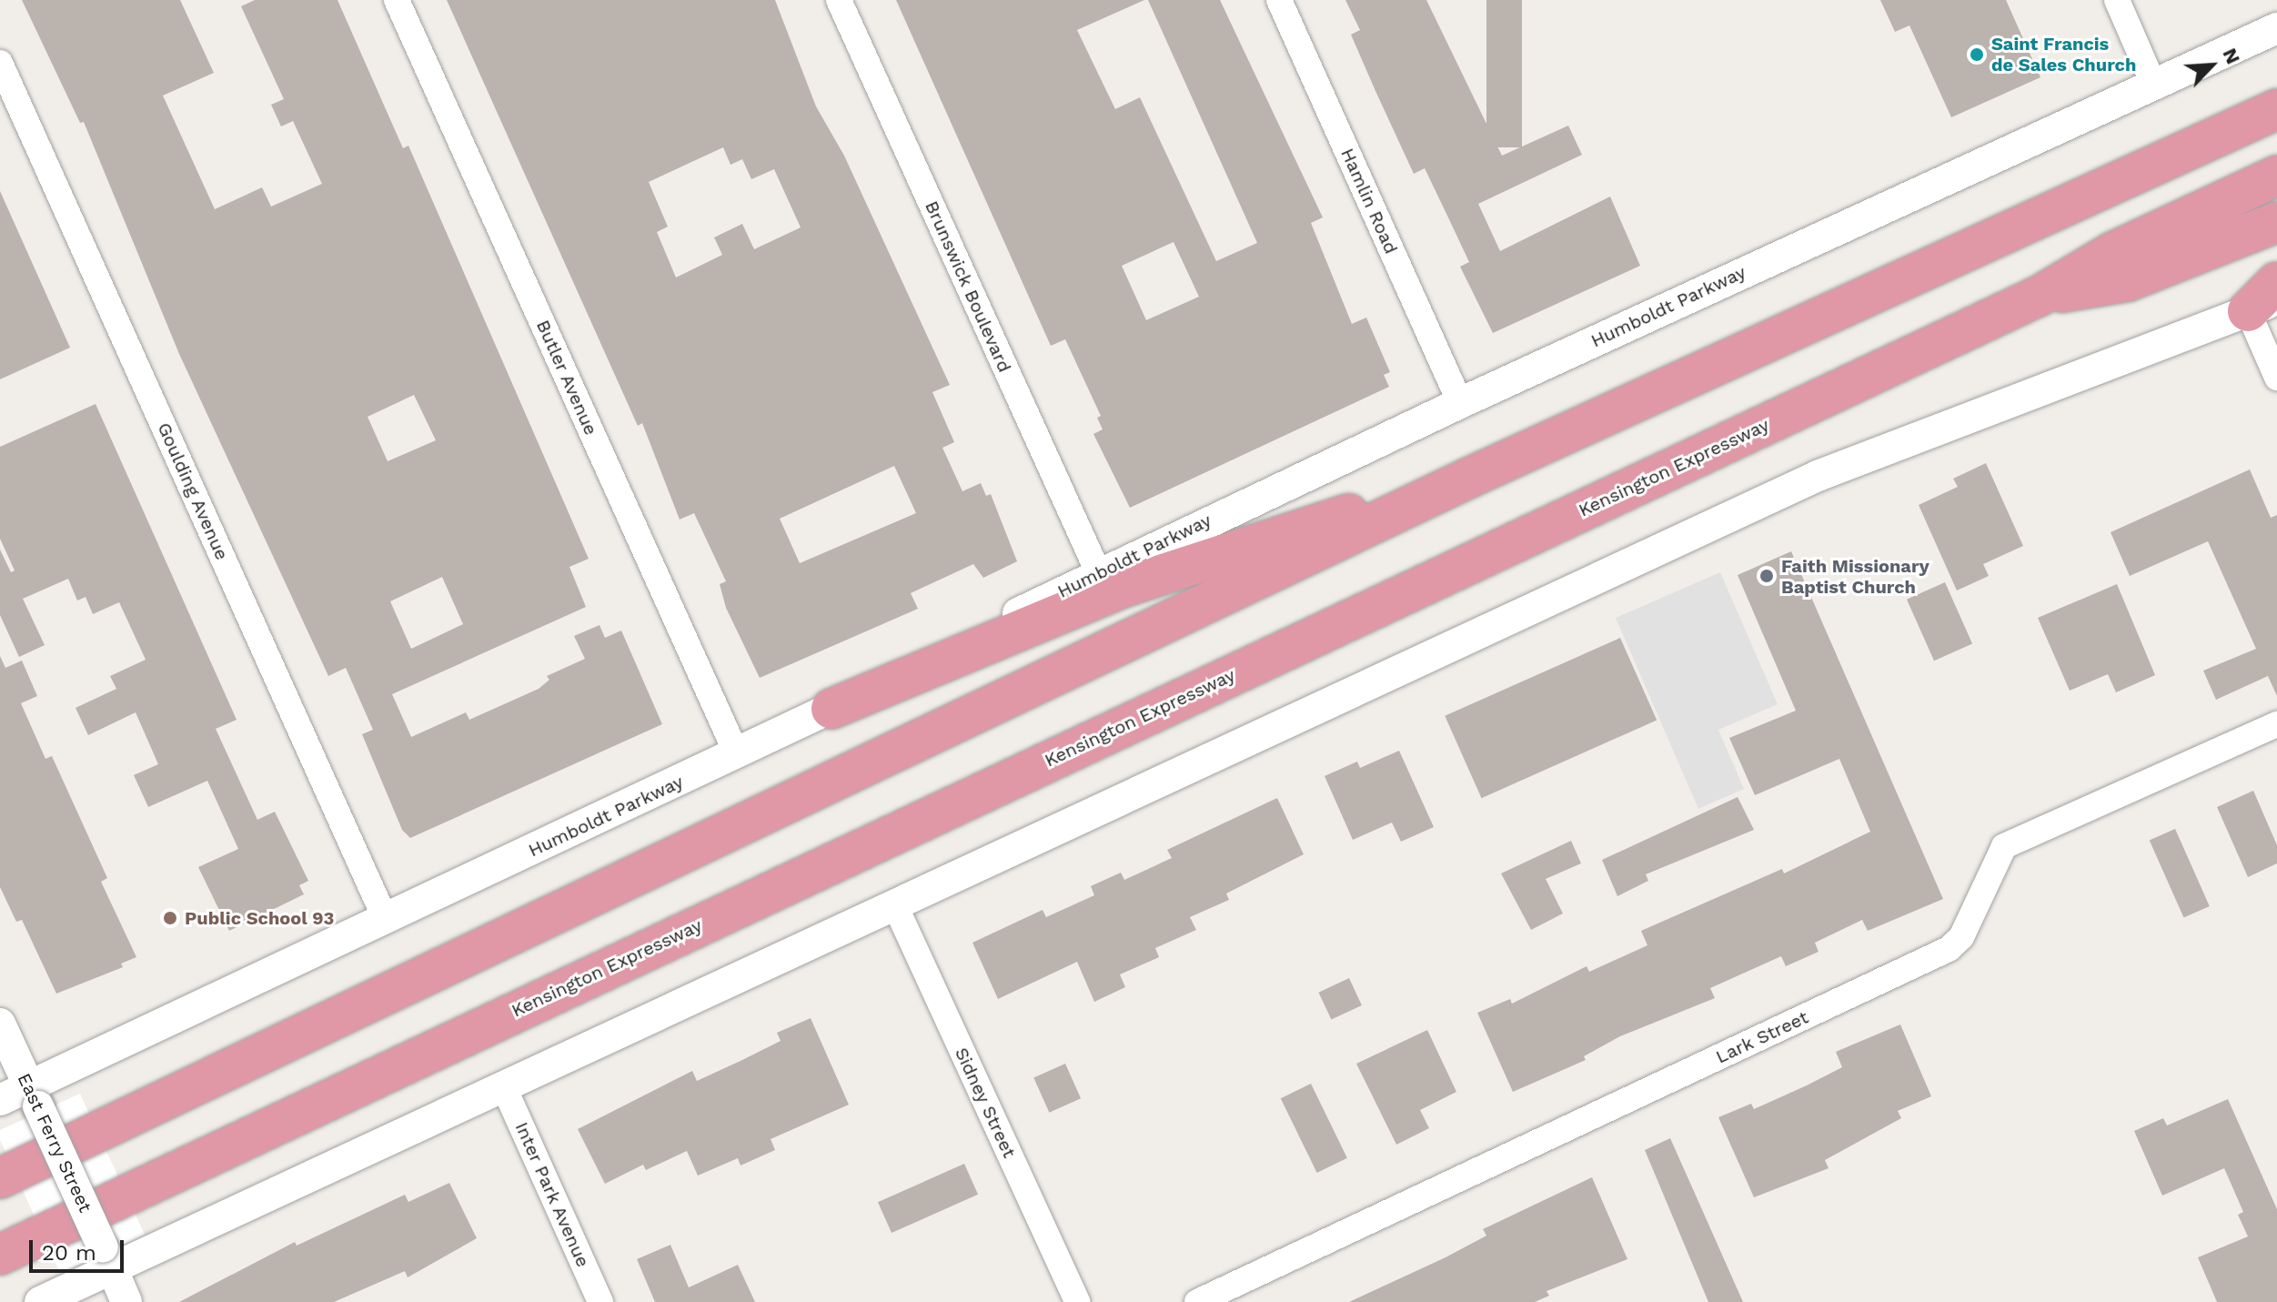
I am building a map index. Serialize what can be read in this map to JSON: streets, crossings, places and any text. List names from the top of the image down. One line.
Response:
{"streets":{"highway":["Kensington Expressway"],"street":["Hamlin Road","Brunswick Boulevard","Humboldt Parkway","Butler Avenue","Goulding Avenue","Lark Street","Sidney Street","East Ferry Street","Inter Park Avenue"]},"crossings":[["Hamlin Road","Humboldt Parkway"],["Brunswick Boulevard","Humboldt Parkway"],["Humboldt Parkway","Butler Avenue"],["Humboldt Parkway","Goulding Avenue"],["Humboldt Parkway","East Ferry Street"]],"places":["Saint Francis de Sales Church","Faith Missionary Baptist Church","Public School 93"],"scale_bar":"20 m","north":"top right"}
